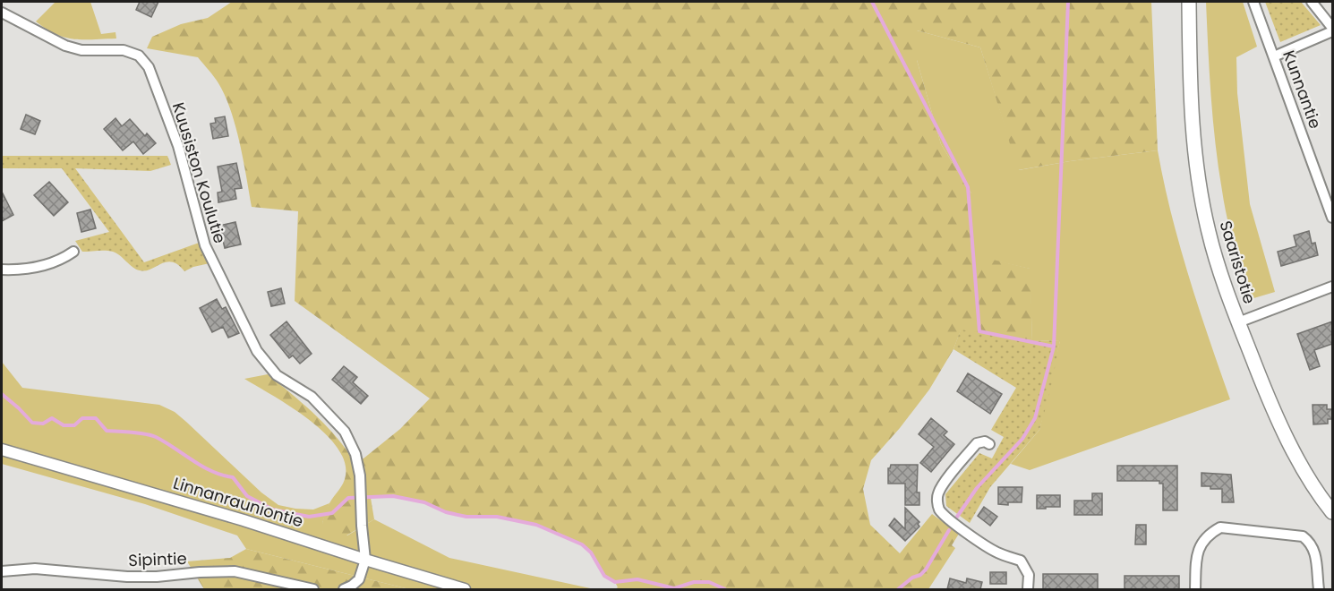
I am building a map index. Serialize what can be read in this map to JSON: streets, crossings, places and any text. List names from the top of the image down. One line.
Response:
{"streets":{"main road":["Saaristotie"],"street":["Kunnantie","Kuusiston Koulutie","Linnanrauniontie","Sipintie"]},"crossings":[["Kuusiston Koulutie","Linnanrauniontie"]]}
